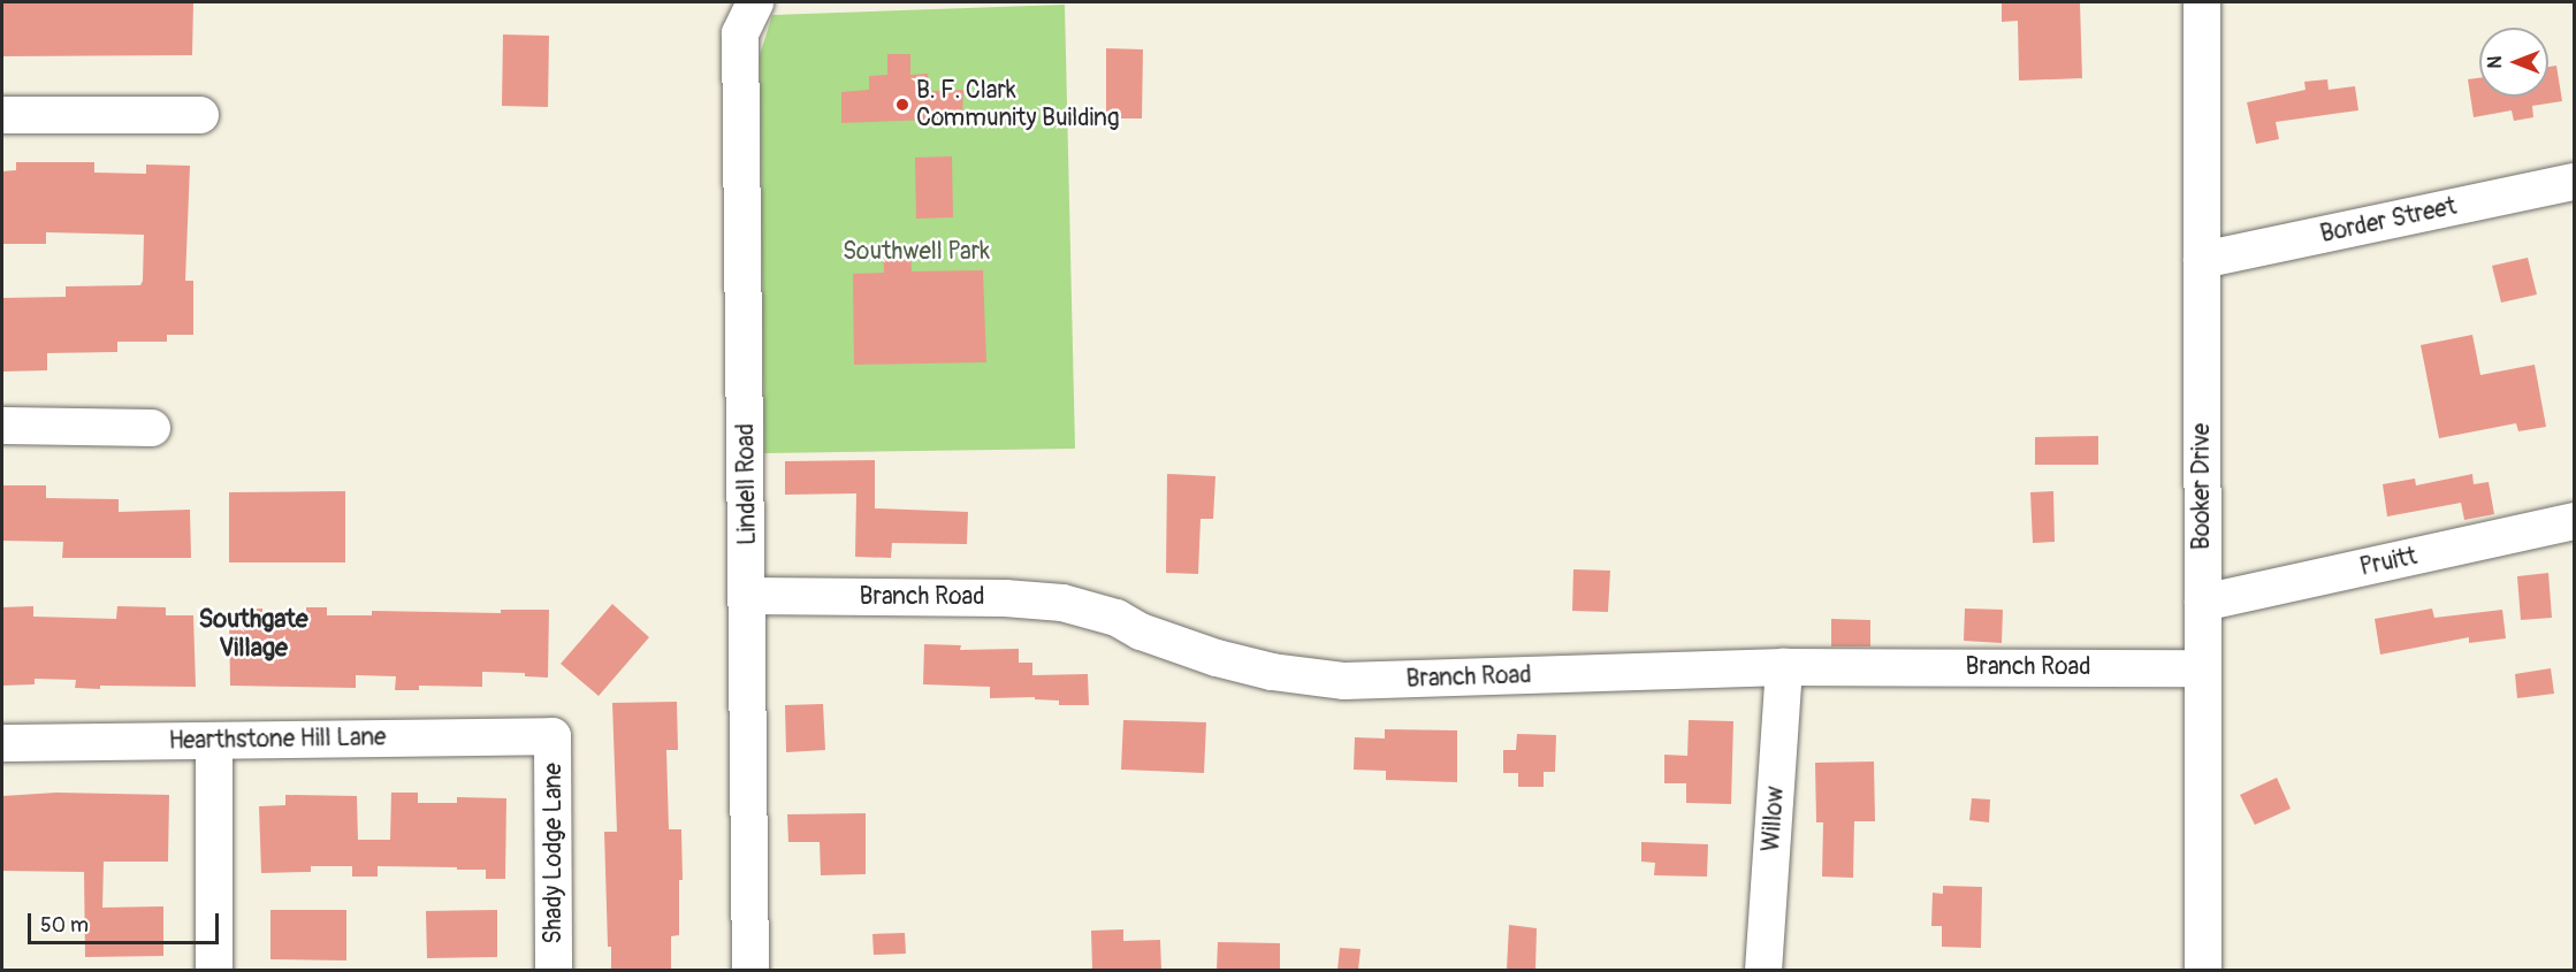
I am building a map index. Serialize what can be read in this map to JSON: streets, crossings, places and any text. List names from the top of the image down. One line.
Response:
{"streets":{"street":["Border Street","Lindell Road","Booker Drive","Pruitt","Branch Road","Hearthstone Hill Lane","Willow","Shady Lodge Lane"]},"crossings":[["Border Street","Booker Drive"],["Lindell Road","Branch Road"],["Booker Drive","Pruitt"],["Booker Drive","Branch Road"],["Branch Road","Willow"],["Hearthstone Hill Lane","Shady Lodge Lane"]],"districts":["Southgate Village"],"parks":["Southwell Park"],"places":["B. F. Clark Community Building"],"scale_bar":"50 m","north":"left"}
